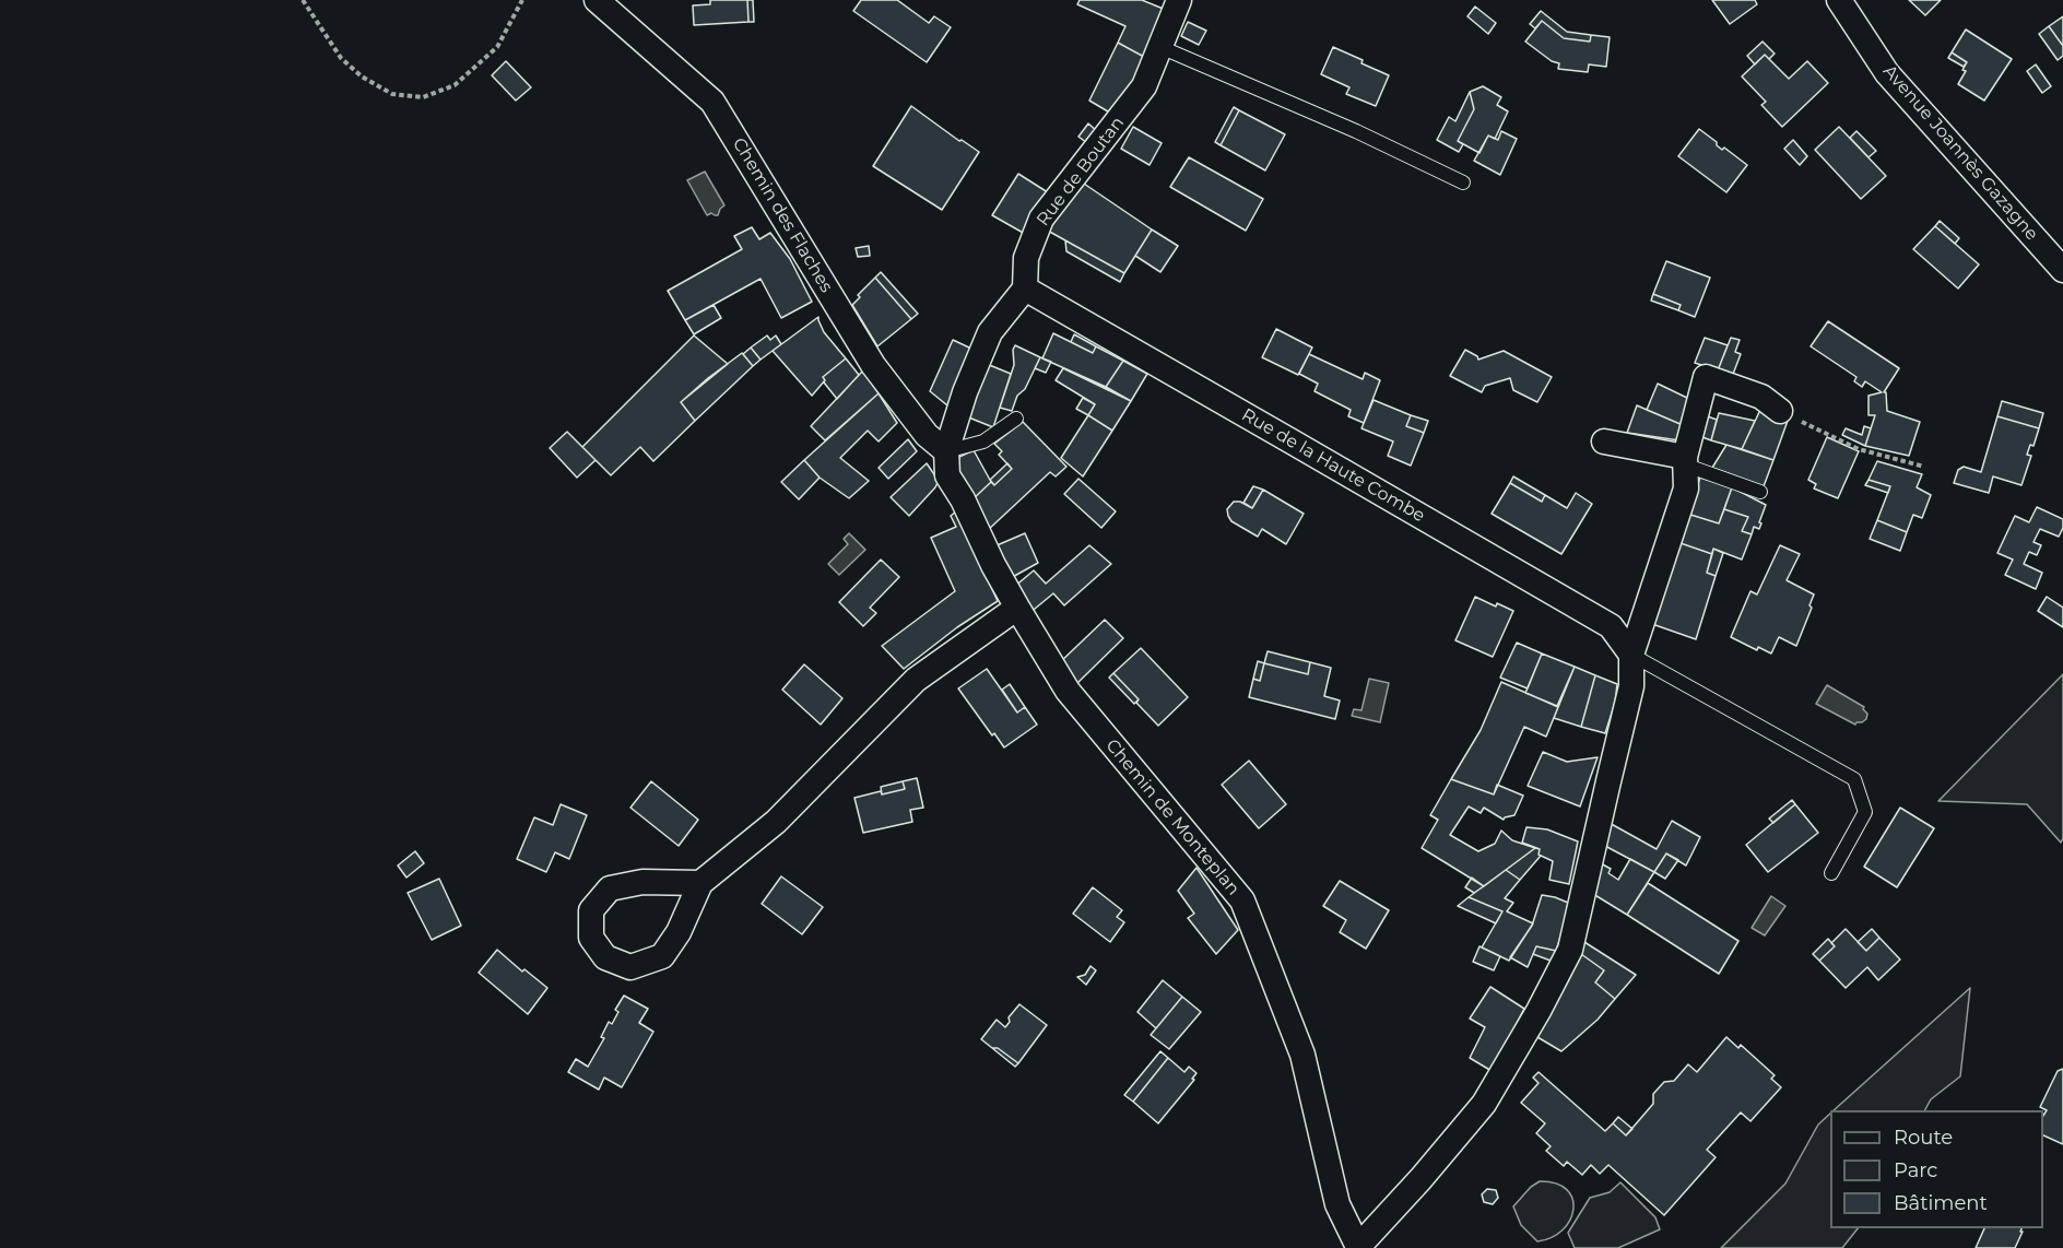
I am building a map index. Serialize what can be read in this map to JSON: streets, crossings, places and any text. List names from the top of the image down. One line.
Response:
{"streets":{"street":["Avenue Joannès Gazagne","Rue de Boutan","Chemin des Flaches","Rue de la Haute Combe","Chemin de Monteplan"]},"crossings":[["Rue de Boutan","Rue de la Haute Combe"],["Chemin des Flaches","Chemin de Monteplan"]],"legend":["Route","Parc","Bâtiment"]}
